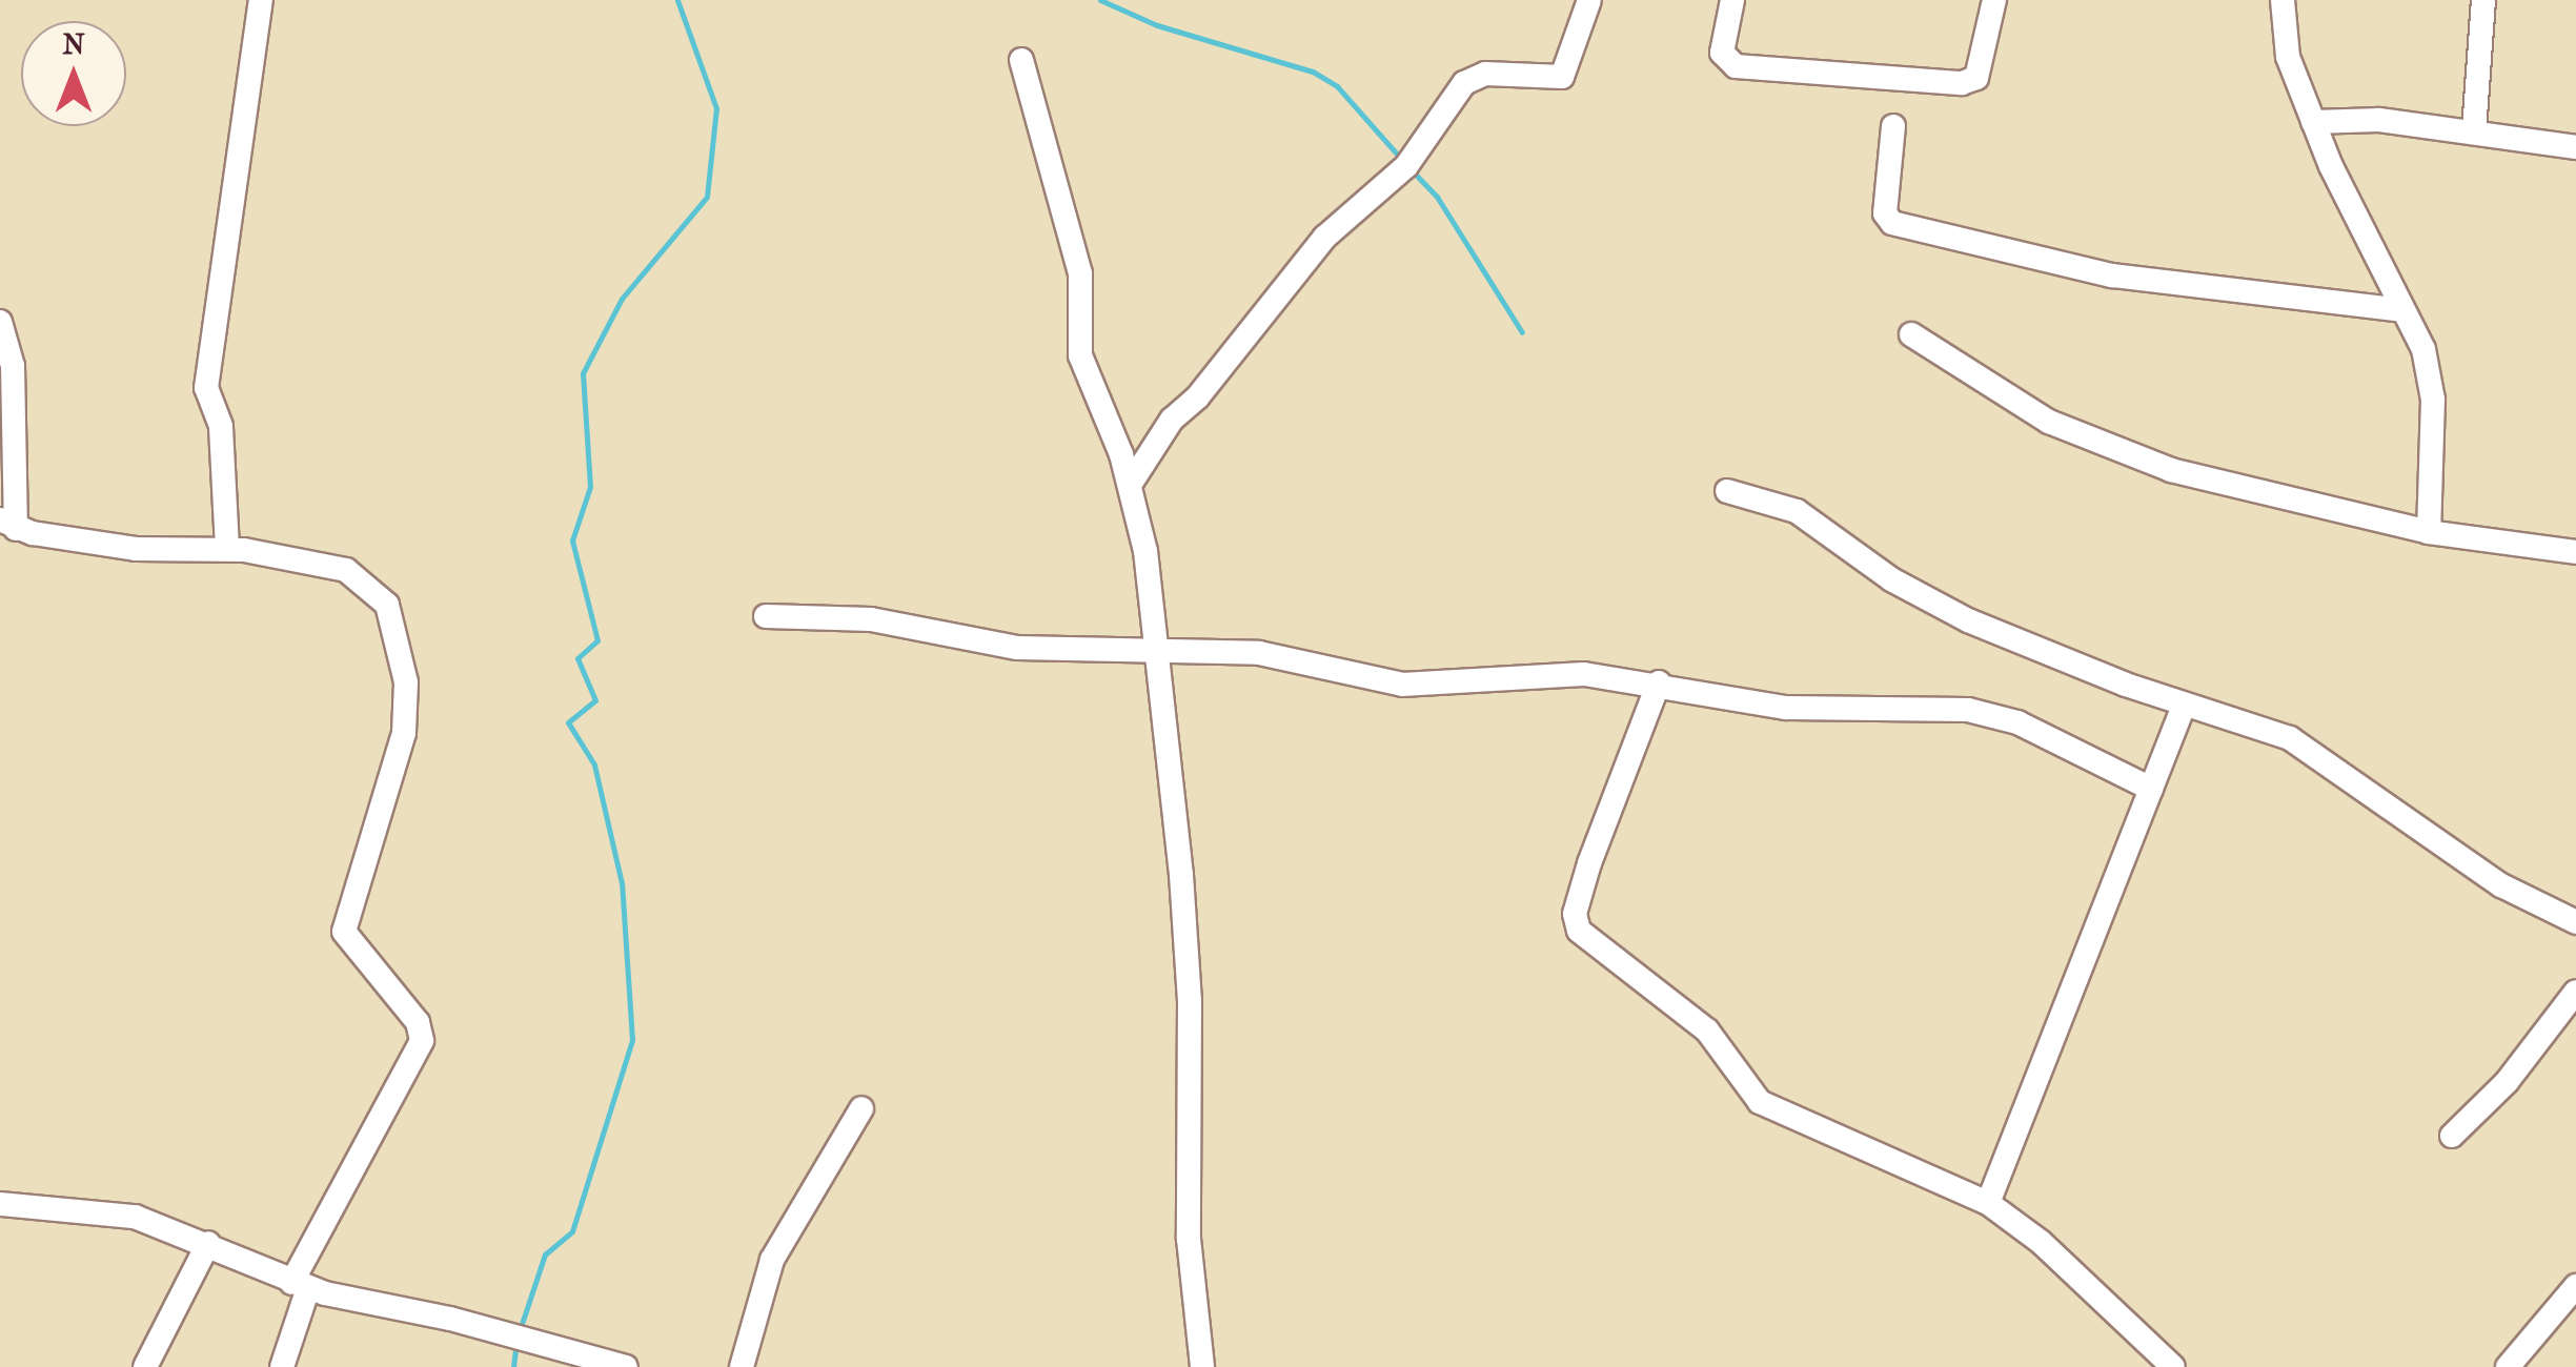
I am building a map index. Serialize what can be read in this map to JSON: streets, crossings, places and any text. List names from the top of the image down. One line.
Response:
{"north":"top"}
